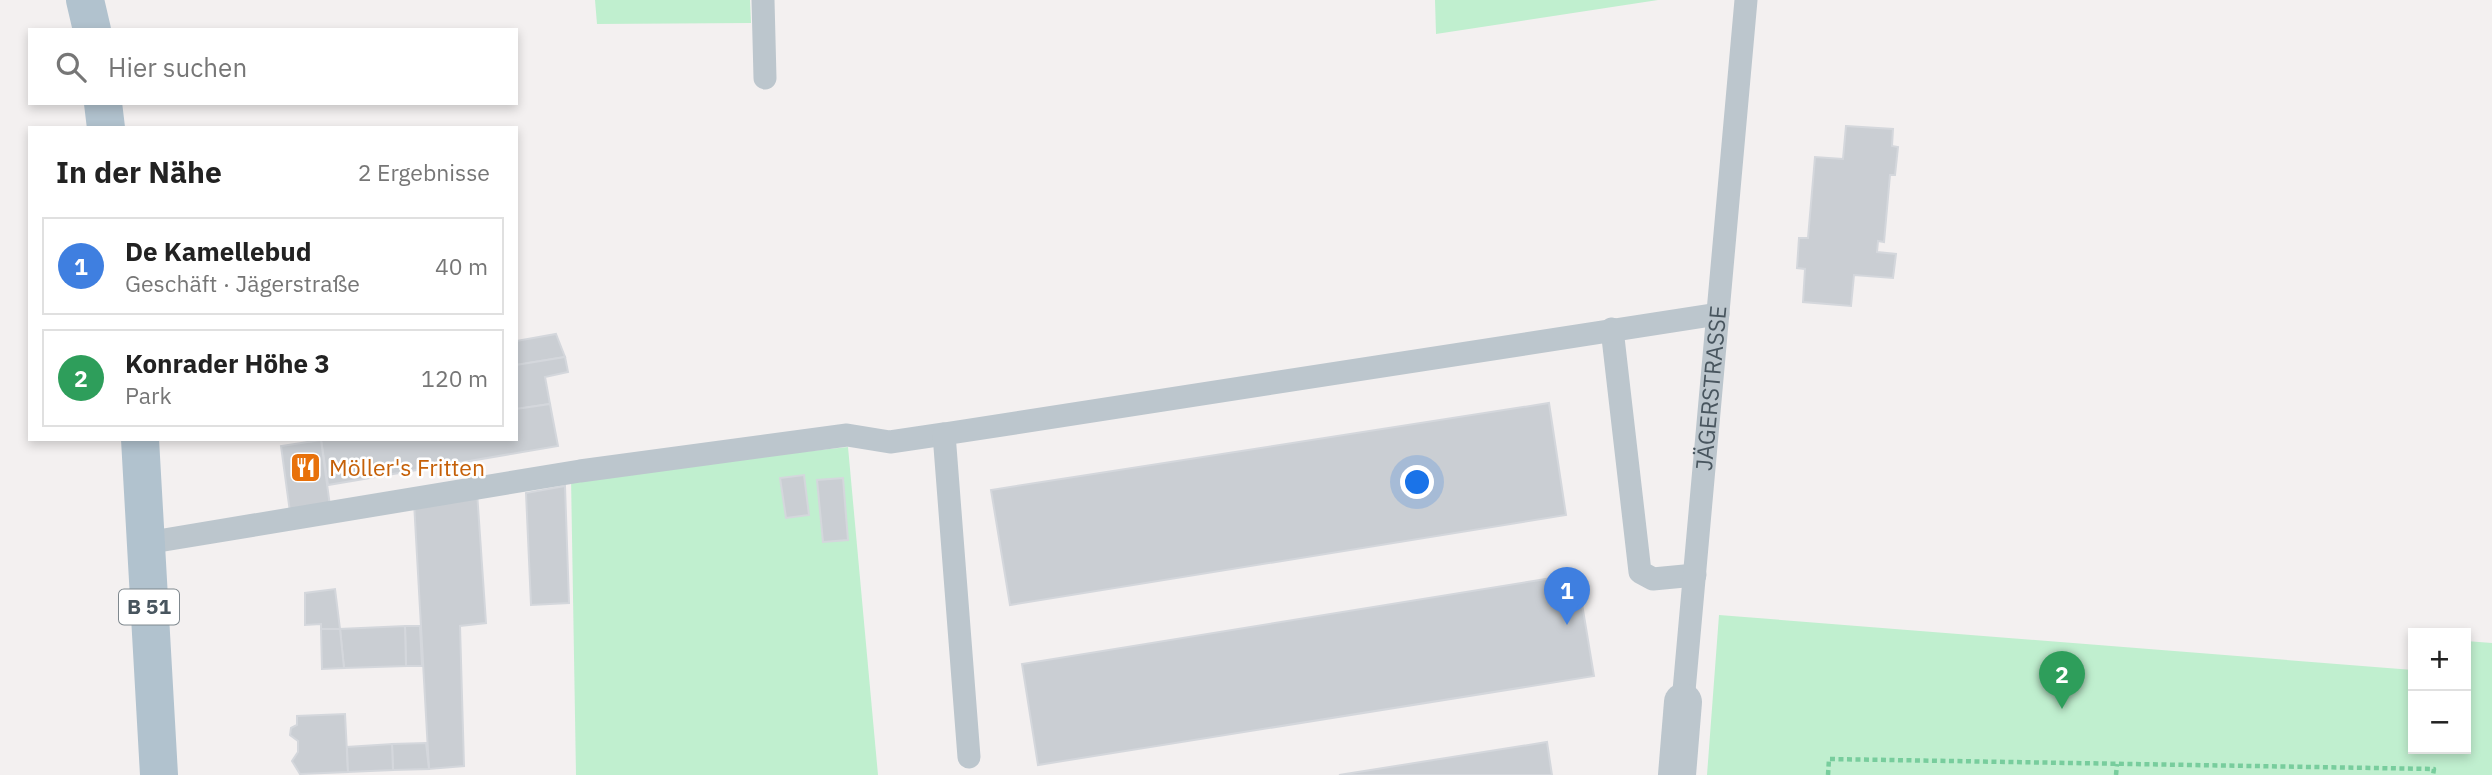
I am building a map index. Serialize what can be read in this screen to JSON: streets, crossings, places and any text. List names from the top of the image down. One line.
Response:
{"streets":{"main road":["B 51"],"street":["JÄGERSTRASSE"]},"places":{"restaurant":["Möller's Fritten"]},"page":{"search":"Hier suchen","heading":["In der Nähe","2 Ergebnisse"],"list":[{"mark":"1","name":"De Kamellebud","note":"Geschäft · Jägerstraße","value":"40 m"},{"mark":"2","name":"Konrader Höhe 3","note":"Park","value":"120 m"}],"pins":["1","2"],"map_buttons":["+","−"]}}
